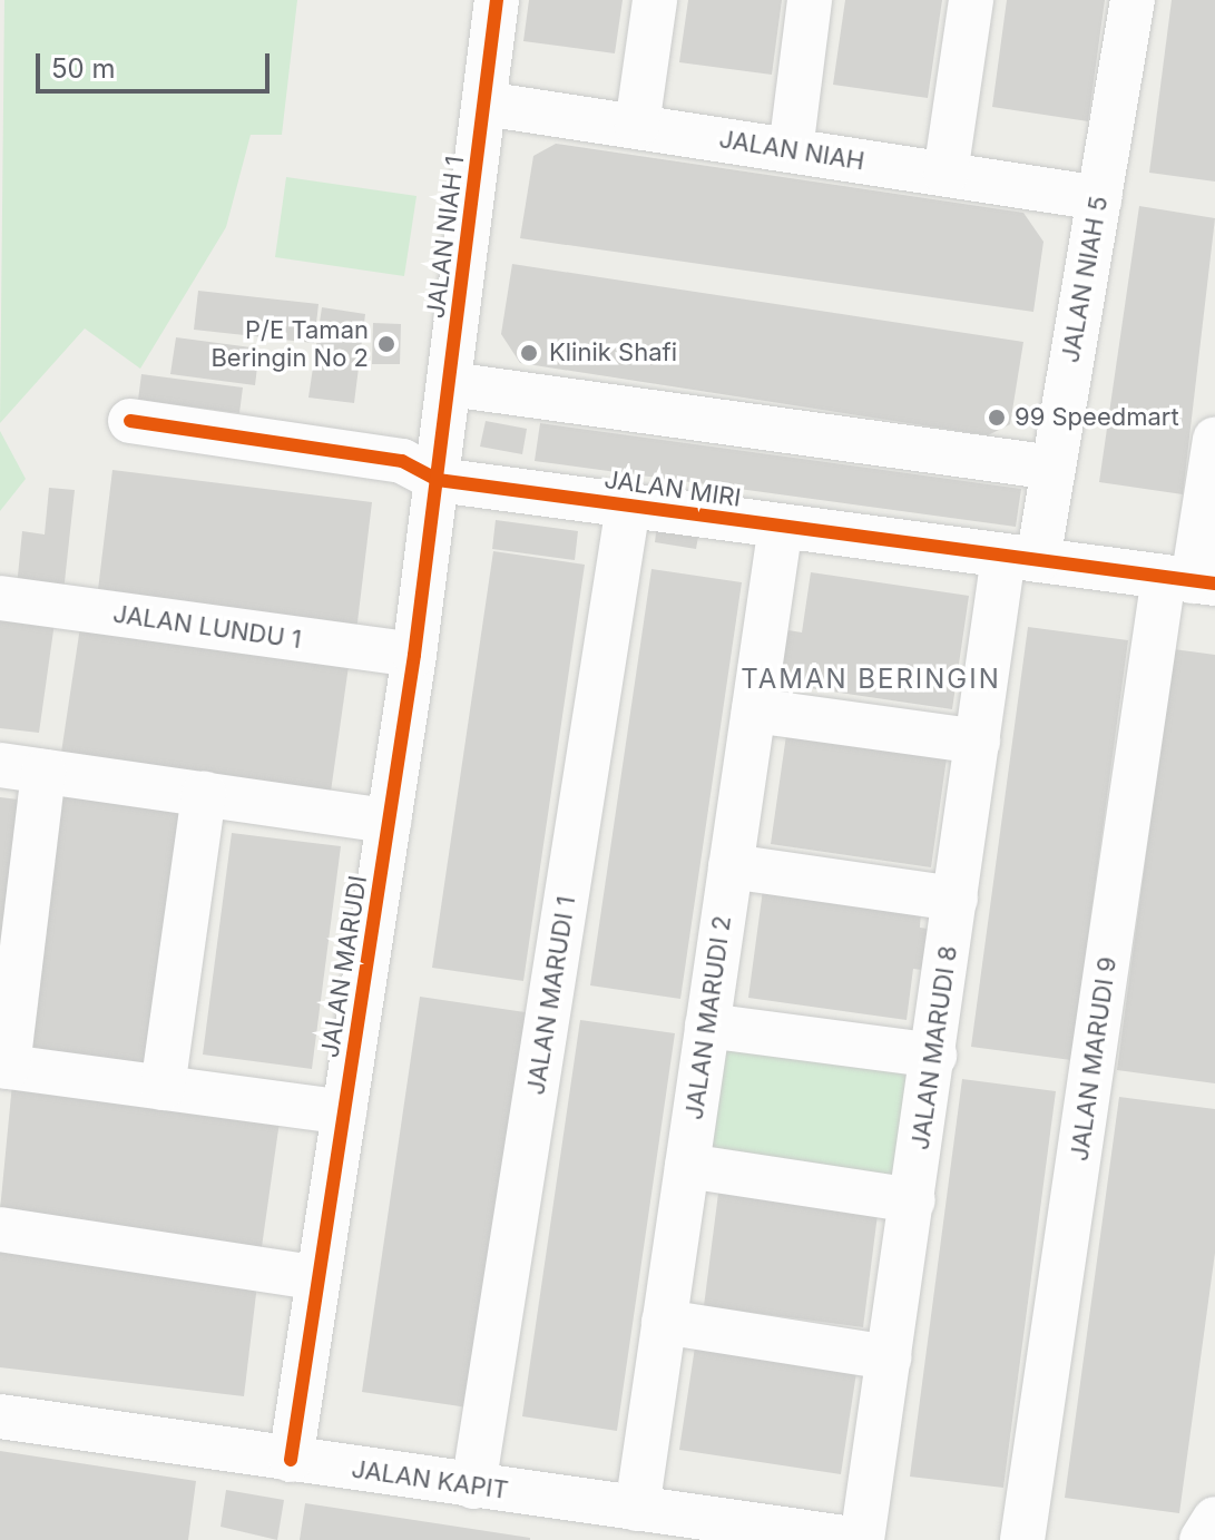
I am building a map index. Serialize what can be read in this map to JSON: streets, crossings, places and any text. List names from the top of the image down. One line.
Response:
{"streets":{"street":["JALAN NIAH","JALAN NIAH 1","JALAN NIAH 5","JALAN MIRI","JALAN LUNDU 1","JALAN MARUDI","JALAN MARUDI 1","JALAN MARUDI 2","JALAN MARUDI 8","JALAN MARUDI 9","JALAN KAPIT"]},"crossings":[["JALAN NIAH","JALAN NIAH 1"],["JALAN NIAH","JALAN NIAH 5"],["JALAN NIAH 1","JALAN MIRI"],["JALAN NIAH 1","JALAN MARUDI"],["JALAN NIAH 5","JALAN MIRI"],["JALAN NIAH 5","JALAN MARUDI 8"],["JALAN MIRI","JALAN MARUDI"],["JALAN MIRI","JALAN MARUDI 1"],["JALAN MIRI","JALAN MARUDI 2"],["JALAN MIRI","JALAN MARUDI 8"],["JALAN MIRI","JALAN MARUDI 9"],["JALAN LUNDU 1","JALAN MARUDI"],["JALAN MARUDI","JALAN KAPIT"],["JALAN MARUDI 1","JALAN KAPIT"],["JALAN MARUDI 2","JALAN KAPIT"],["JALAN MARUDI 8","JALAN KAPIT"]],"districts":["TAMAN BERINGIN"],"places":["P/E Taman Beringin No 2","Klinik Shafi","99 Speedmart"],"scale_bar":"50 m"}
